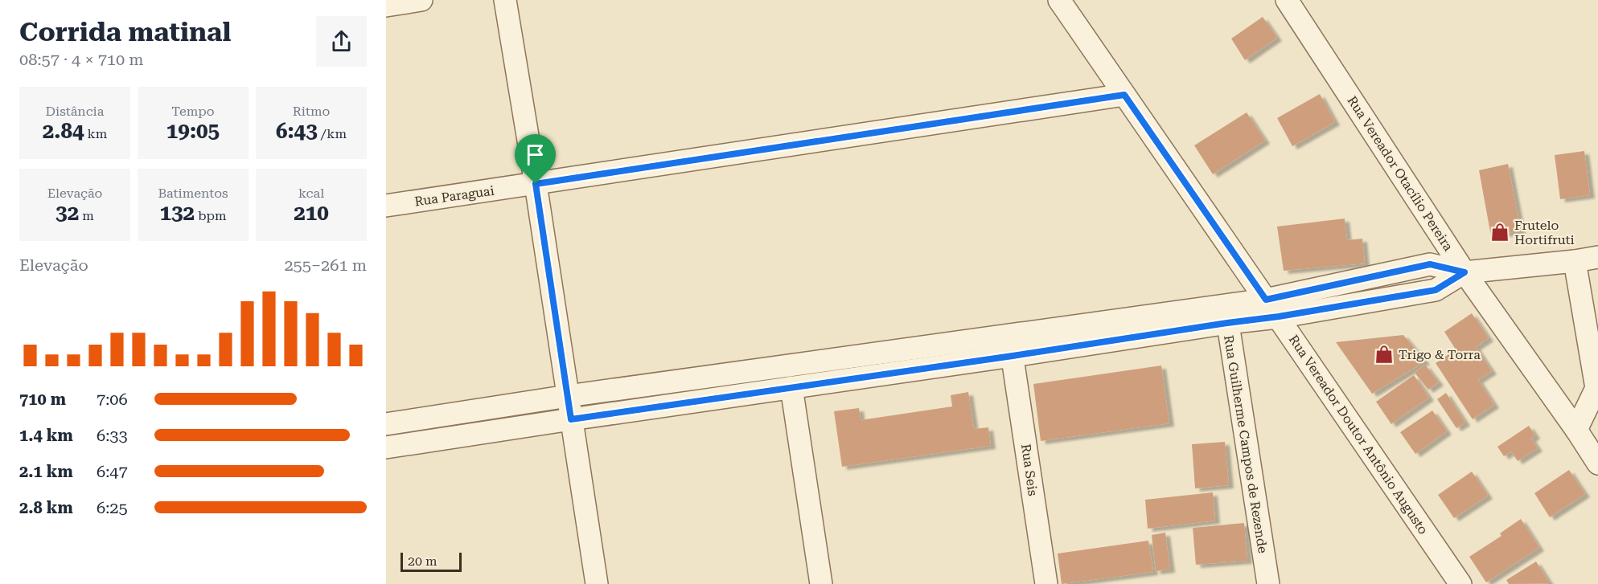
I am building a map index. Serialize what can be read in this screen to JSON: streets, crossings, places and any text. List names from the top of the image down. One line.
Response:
{"streets":{"street":["Rua Vereador Otacílio Pereira","Rua Paraguai","Rua Vereador Doutor Antônio Augusto","Rua Guilherme Campos de Rezende","Rua Seis"]},"crossings":[["Rua Paraguai","Rua Vereador Doutor Antônio Augusto"]],"places":{"shop":["Frutelo Hortifruti","Trigo & Torra"]},"scale_bar":"20 m","page":{"heading":["Corrida matinal","08:57 · 4 × 710 m"],"stats":[["Distância","2.84 km"],["Tempo","19:05"],["Ritmo","6:43 /km"],["Elevação","32 m"],["Batimentos","132 bpm"],["kcal","210"]],"chart":["Elevação","255–261 m"],"list":[{"name":"710 m","note":"7:06"},{"name":"1.4 km","note":"6:33"},{"name":"2.1 km","note":"6:47"},{"name":"2.8 km","note":"6:25"}],"scale":"20 m"}}
